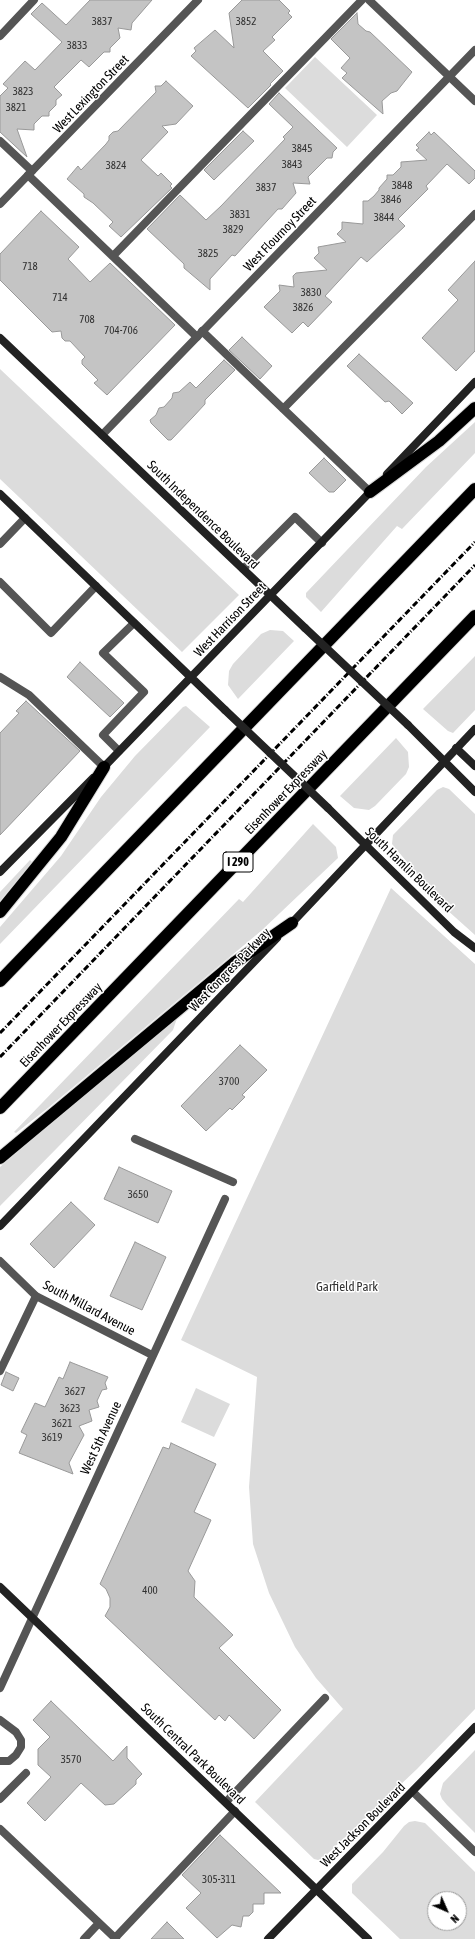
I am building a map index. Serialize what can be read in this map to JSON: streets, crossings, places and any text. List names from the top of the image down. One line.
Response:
{"streets":{"highway":["Eisenhower Expressway","I 290"],"street":["West Lexington Street","West Flournoy Street","South Independence Boulevard","West Harrison Street","South Hamlin Boulevard","West Congress Parkway","South Millard Avenue","West 5th Avenue","South Central Park Boulevard","West Jackson Boulevard"]},"crossings":[["West Flournoy Street","South Independence Boulevard"],["South Independence Boulevard","West Harrison Street"],["South Independence Boulevard","West Congress Parkway"],["West Harrison Street","South Hamlin Boulevard"],["South Hamlin Boulevard","West Congress Parkway"],["South Millard Avenue","West 5th Avenue"],["West 5th Avenue","South Central Park Boulevard"],["South Central Park Boulevard","West Jackson Boulevard"]],"parks":["Garfield Park"],"house_numbers":["3837","3852","3833","3823","3821","3845","3843","3824","3848","3837","3846","3831","3844","3829","3825","718","3830","714","3826","708","704-706","3700","3650","3627","3623","3621","3619","400","3570","305-311"],"north":"bottom right"}
